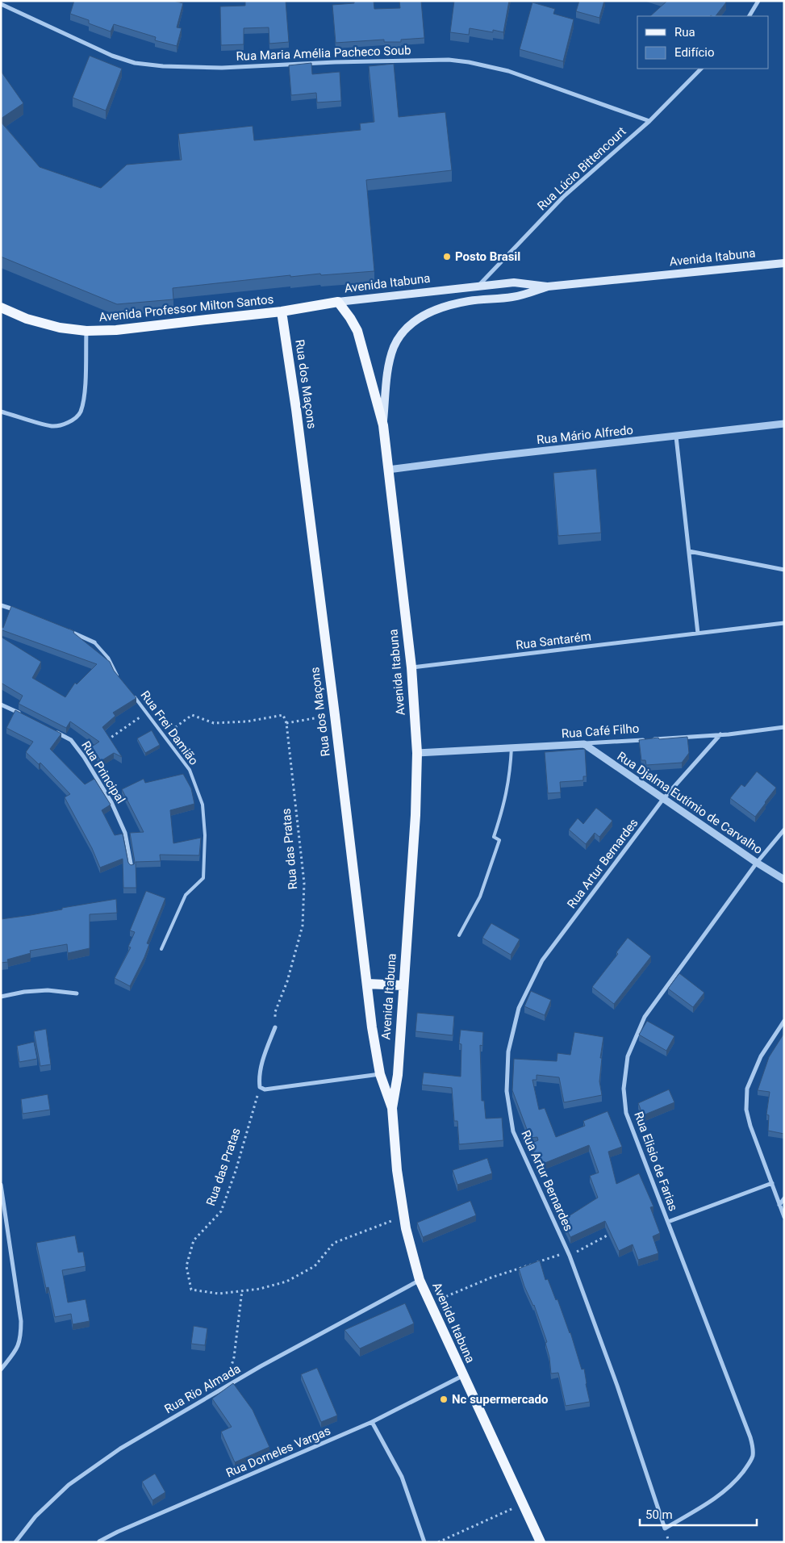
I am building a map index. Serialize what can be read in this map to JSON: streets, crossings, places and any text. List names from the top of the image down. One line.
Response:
{"streets":{"main road":["Avenida Itabuna","Avenida Professor Milton Santos","Rua dos Maçons"],"street":["Rua Maria Amélia Pacheco Soub","Rua Lúcio Bittencourt","Rua Mário Alfredo","Rua Santarém","Rua Café Filho","Rua Principal","Rua Djalma Eutímio de Carvalho","Rua Artur Bernardes","Rua Elisio de Farias","Rua Rio Almada","Rua Dorneles Vargas"],"lane":["Rua Frei Damião"],"path":["Rua das Pratas"]},"crossings":[["Rua Maria Amélia Pacheco Soub","Rua Lúcio Bittencourt"],["Rua Lúcio Bittencourt","Avenida Itabuna"],["Avenida Itabuna","Avenida Professor Milton Santos"],["Avenida Itabuna","Rua dos Maçons"],["Avenida Itabuna","Rua Mário Alfredo"],["Avenida Itabuna","Rua Santarém"],["Avenida Itabuna","Rua Café Filho"],["Avenida Itabuna","Rua das Pratas"],["Avenida Itabuna","Rua Rio Almada"],["Avenida Itabuna","Rua Dorneles Vargas"],["Avenida Professor Milton Santos","Rua dos Maçons"],["Rua Café Filho","Rua Djalma Eutímio de Carvalho"],["Rua Café Filho","Rua Artur Bernardes"],["Rua Djalma Eutímio de Carvalho","Rua Artur Bernardes"],["Rua Djalma Eutímio de Carvalho","Rua Elisio de Farias"],["Rua Artur Bernardes","Rua Elisio de Farias"]],"places":["Posto Brasil","Nc supermercado"],"legend":["Rua","Edifício"],"scale_bar":"50 m"}
